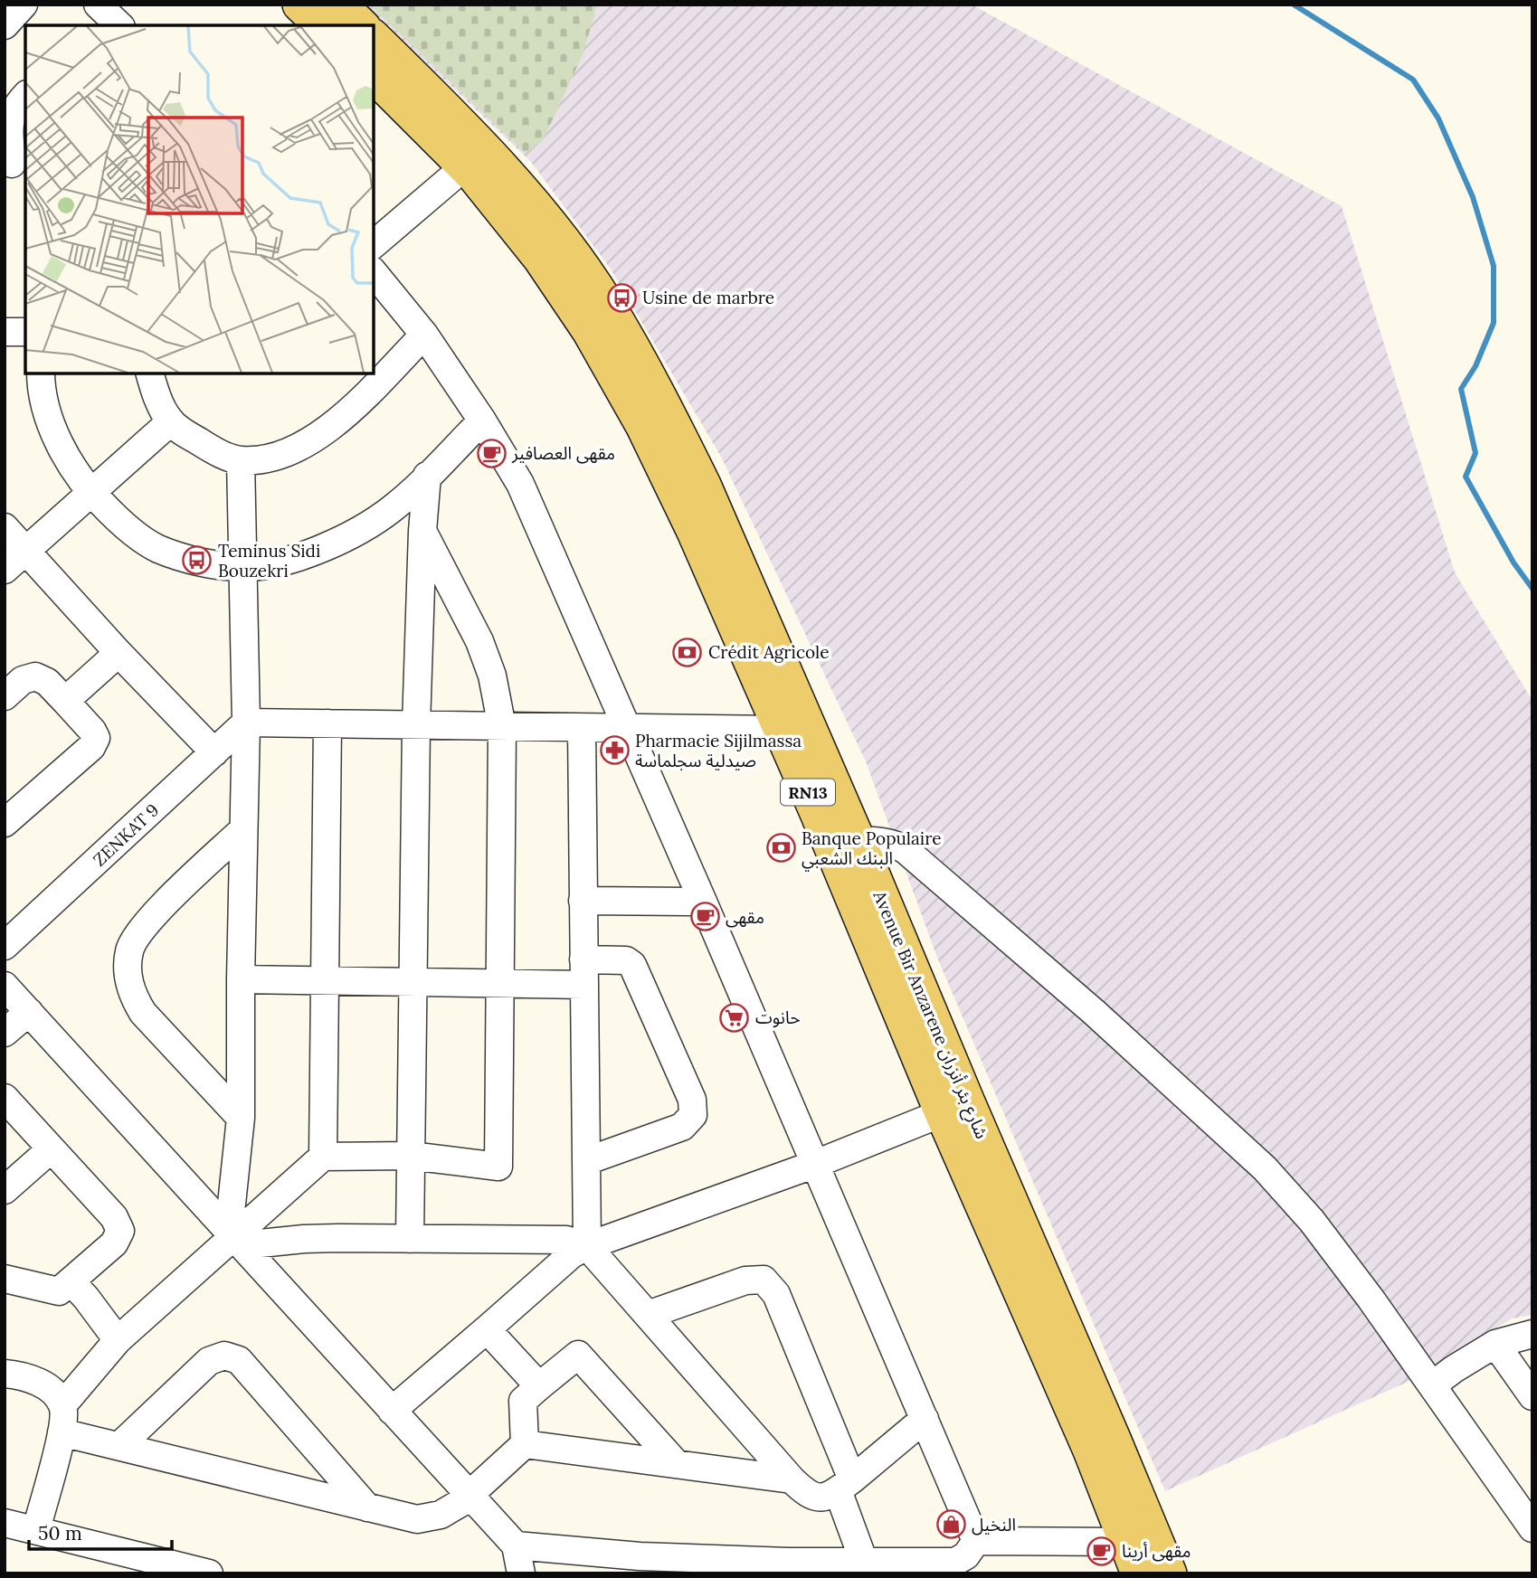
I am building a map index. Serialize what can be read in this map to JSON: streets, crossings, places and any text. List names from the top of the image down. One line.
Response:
{"streets":{"main road":["RN13","Avenue Bir Anzarene شارع بئر أنزران"],"street":["ZENKAT 9"]},"places":{"bus stop":["Usine de marbre","Teminus Sidi Bouzekri"],"cafe":["مقهى العصافير","مقهى","مقهى أرينا"],"bank":["Crédit Agricole","Banque Populaire البنك الشعبي"],"pharmacy":["Pharmacie Sijilmassa صيدلية سجلماسة"],"supermarket":["حانوت"],"shop":["النخيل"]},"scale_bar":"50 m"}
